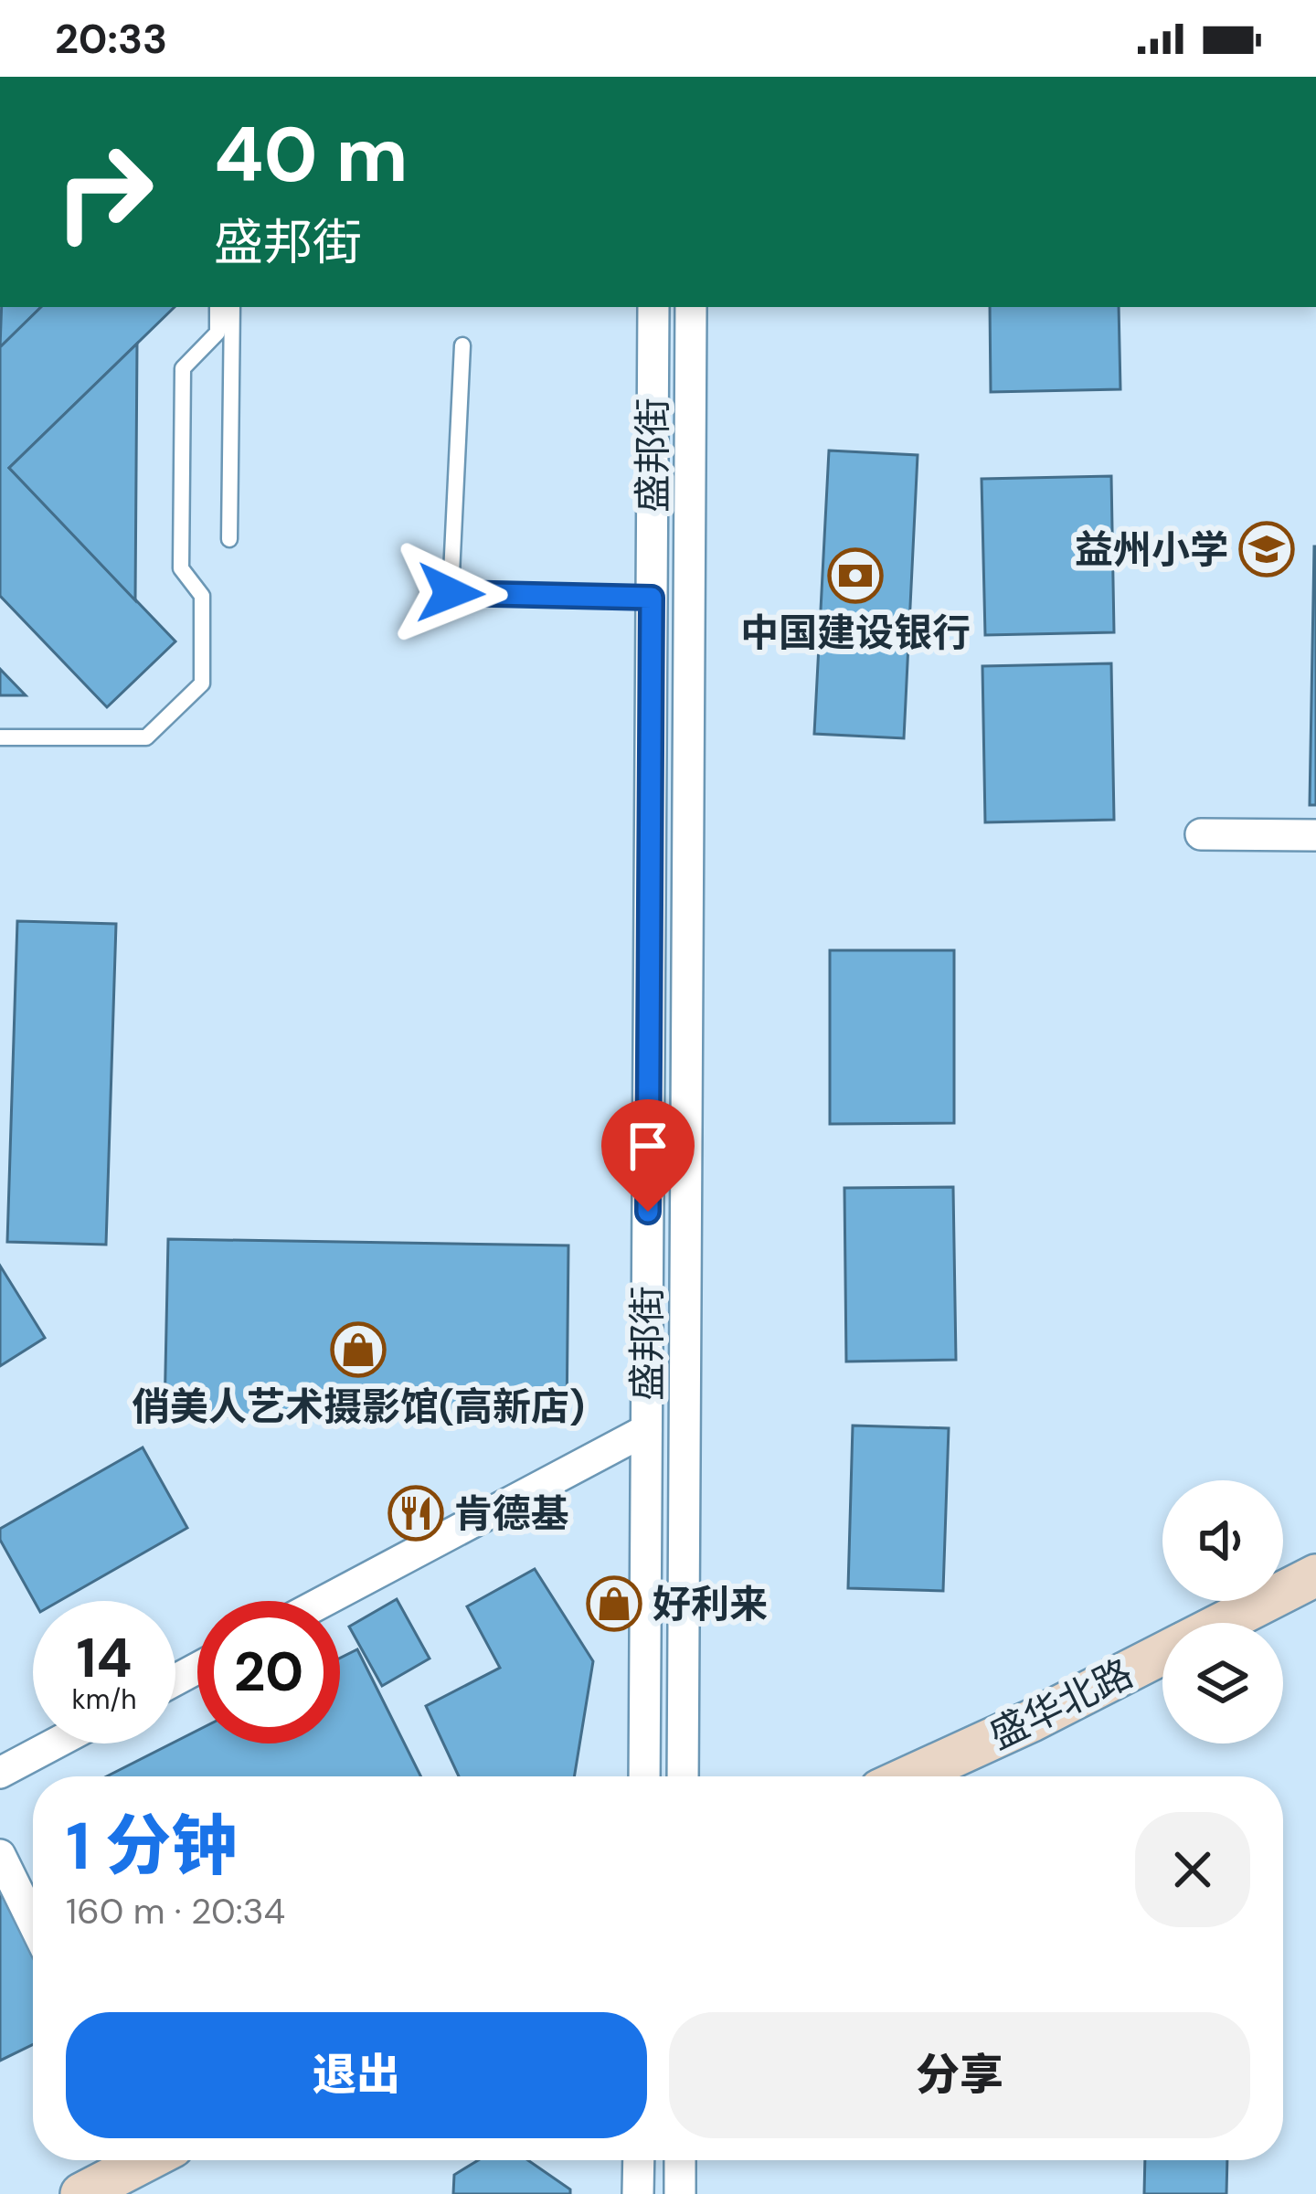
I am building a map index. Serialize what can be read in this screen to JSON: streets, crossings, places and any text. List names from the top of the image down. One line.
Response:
{"streets":{"street":["盛邦街","盛华北路"]},"places":{"school or university":["益州小学"],"bank":["中国建设银行"],"shop":["俏美人艺术摄影馆(高新店)","好利来"],"restaurant":["肯德基"]},"page":{"status":"20:33","turn":["40 m","盛邦街"],"speed":"14 km/h","limit":"20","heading":["1 分钟","160 m · 20:34"],"buttons":["退出","分享"]}}
